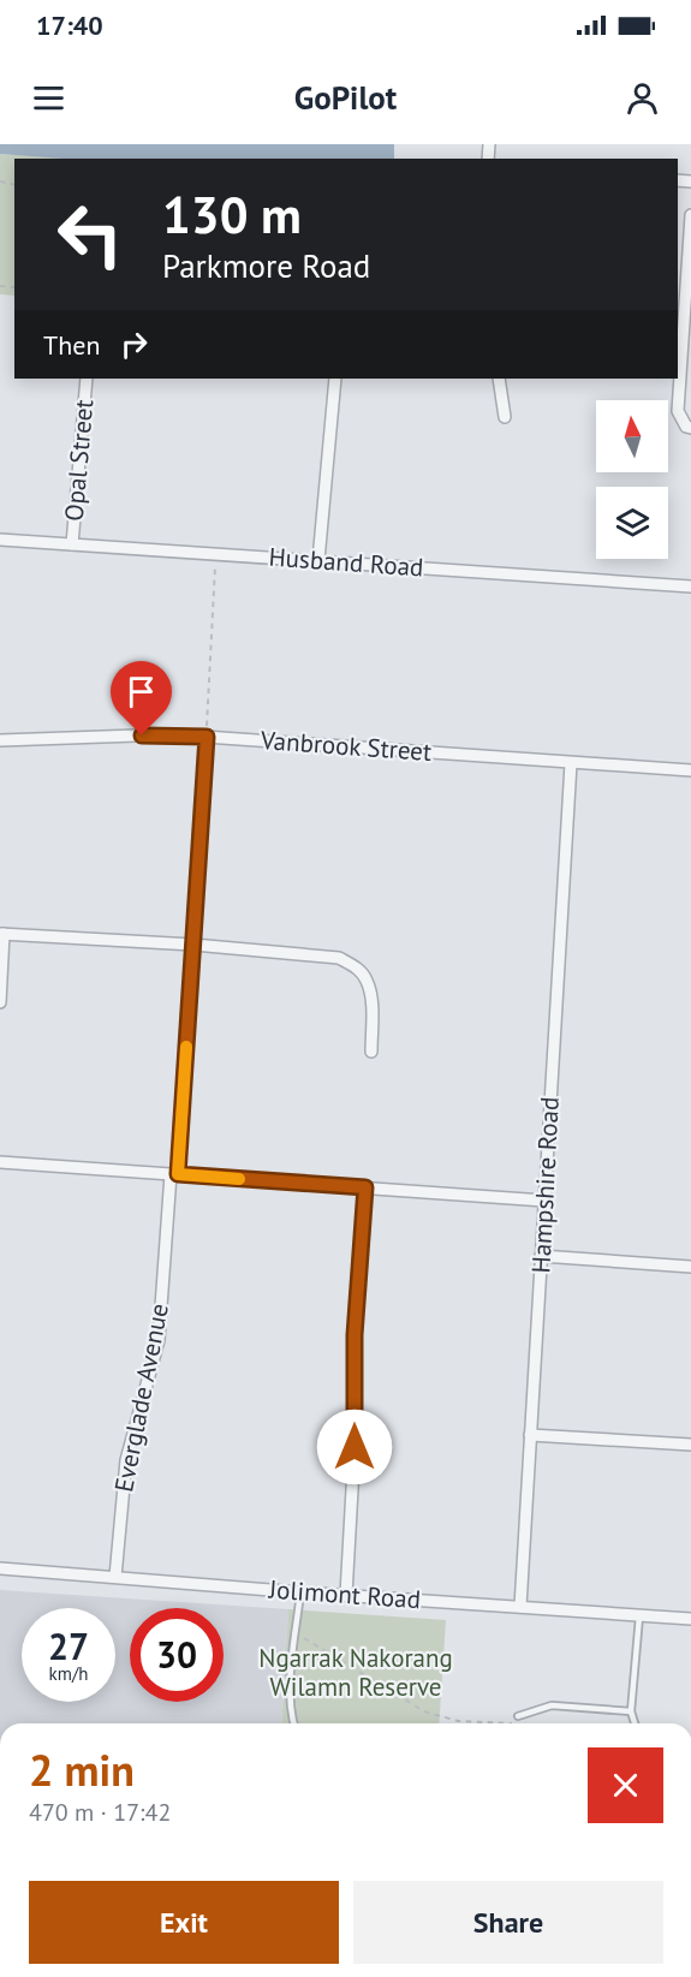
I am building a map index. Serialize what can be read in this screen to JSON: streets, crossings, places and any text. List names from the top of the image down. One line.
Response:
{"streets":{"street":["Opal Street","Husband Road","Vanbrook Street","Hampshire Road","Everglade Avenue","Jolimont Road"]},"crossings":[["Opal Street","Husband Road"],["Vanbrook Street","Hampshire Road"],["Vanbrook Street","Everglade Avenue"],["Hampshire Road","Jolimont Road"],["Everglade Avenue","Jolimont Road"]],"parks":["Ngarrak Nakorang Wilamn Reserve"],"north":"top","page":{"status":"17:40","header":"GoPilot","turn":["130 m","Parkmore Road"],"then":"Then","speed":"27 km/h","limit":"30","heading":["2 min","470 m · 17:42"],"buttons":["Exit","Share"]}}
